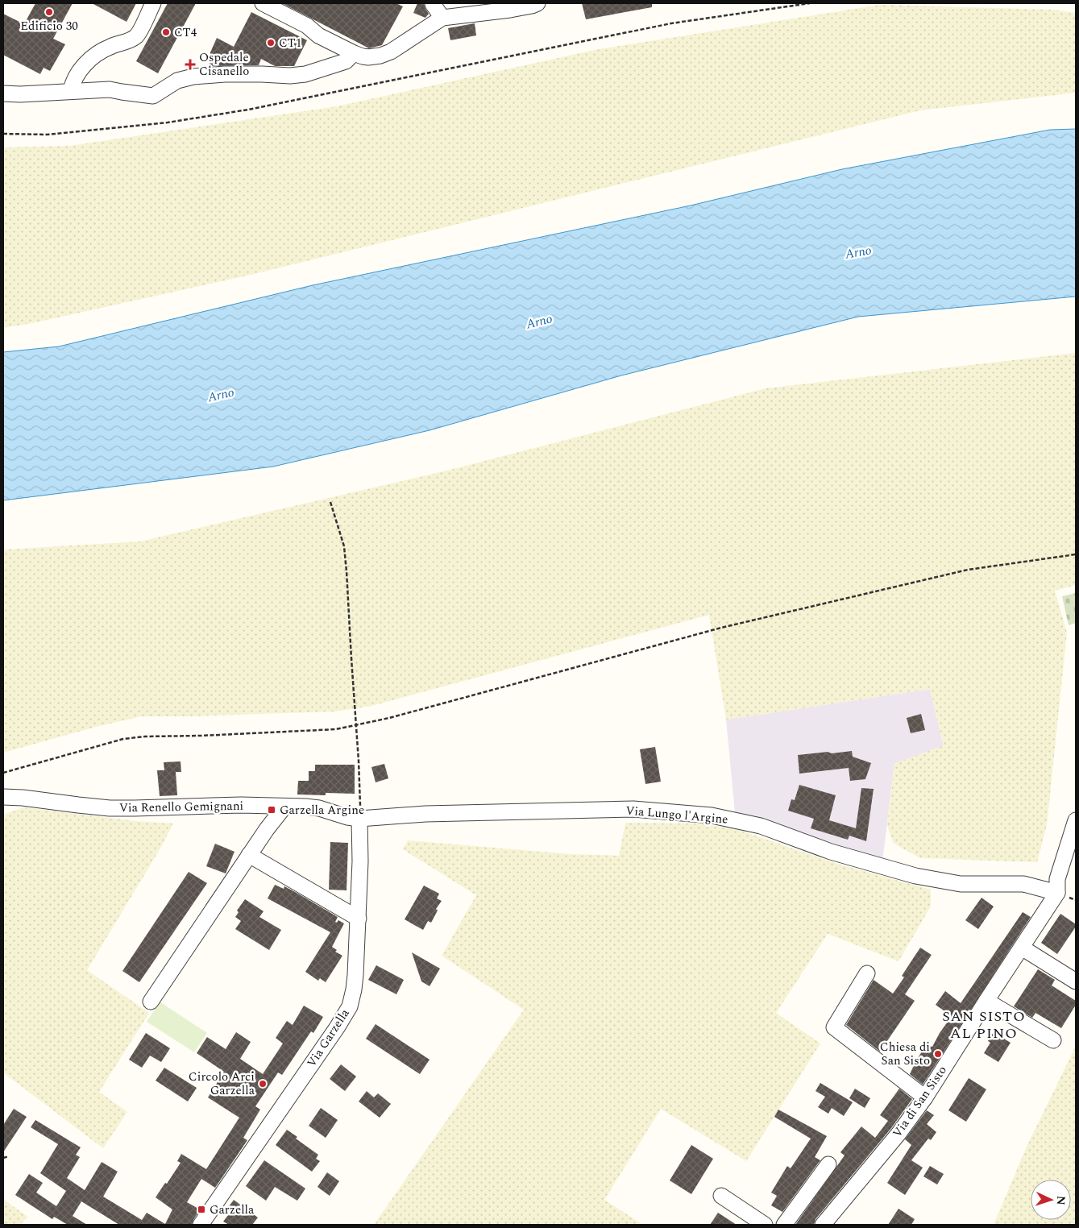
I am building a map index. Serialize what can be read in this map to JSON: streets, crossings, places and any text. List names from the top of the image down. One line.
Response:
{"streets":{"street":["Via Renello Gemignani","Via Lungo l'Argine","Via Garzella","Via di San Sisto"]},"crossings":[["Via Renello Gemignani","Via Lungo l'Argine"],["Via Renello Gemignani","Via Garzella"],["Via Lungo l'Argine","Via Garzella"],["Via Lungo l'Argine","Via di San Sisto"]],"districts":["SAN SISTO AL PINO"],"water":["Arno"],"places":{"other":["Edificio 30","CT4","CT1","Chiesa di San Sisto","Circolo Arci Garzella"],"health":["Ospedale Cisanello"],"transit":["Garzella Argine","Garzella"]},"north":"right"}
